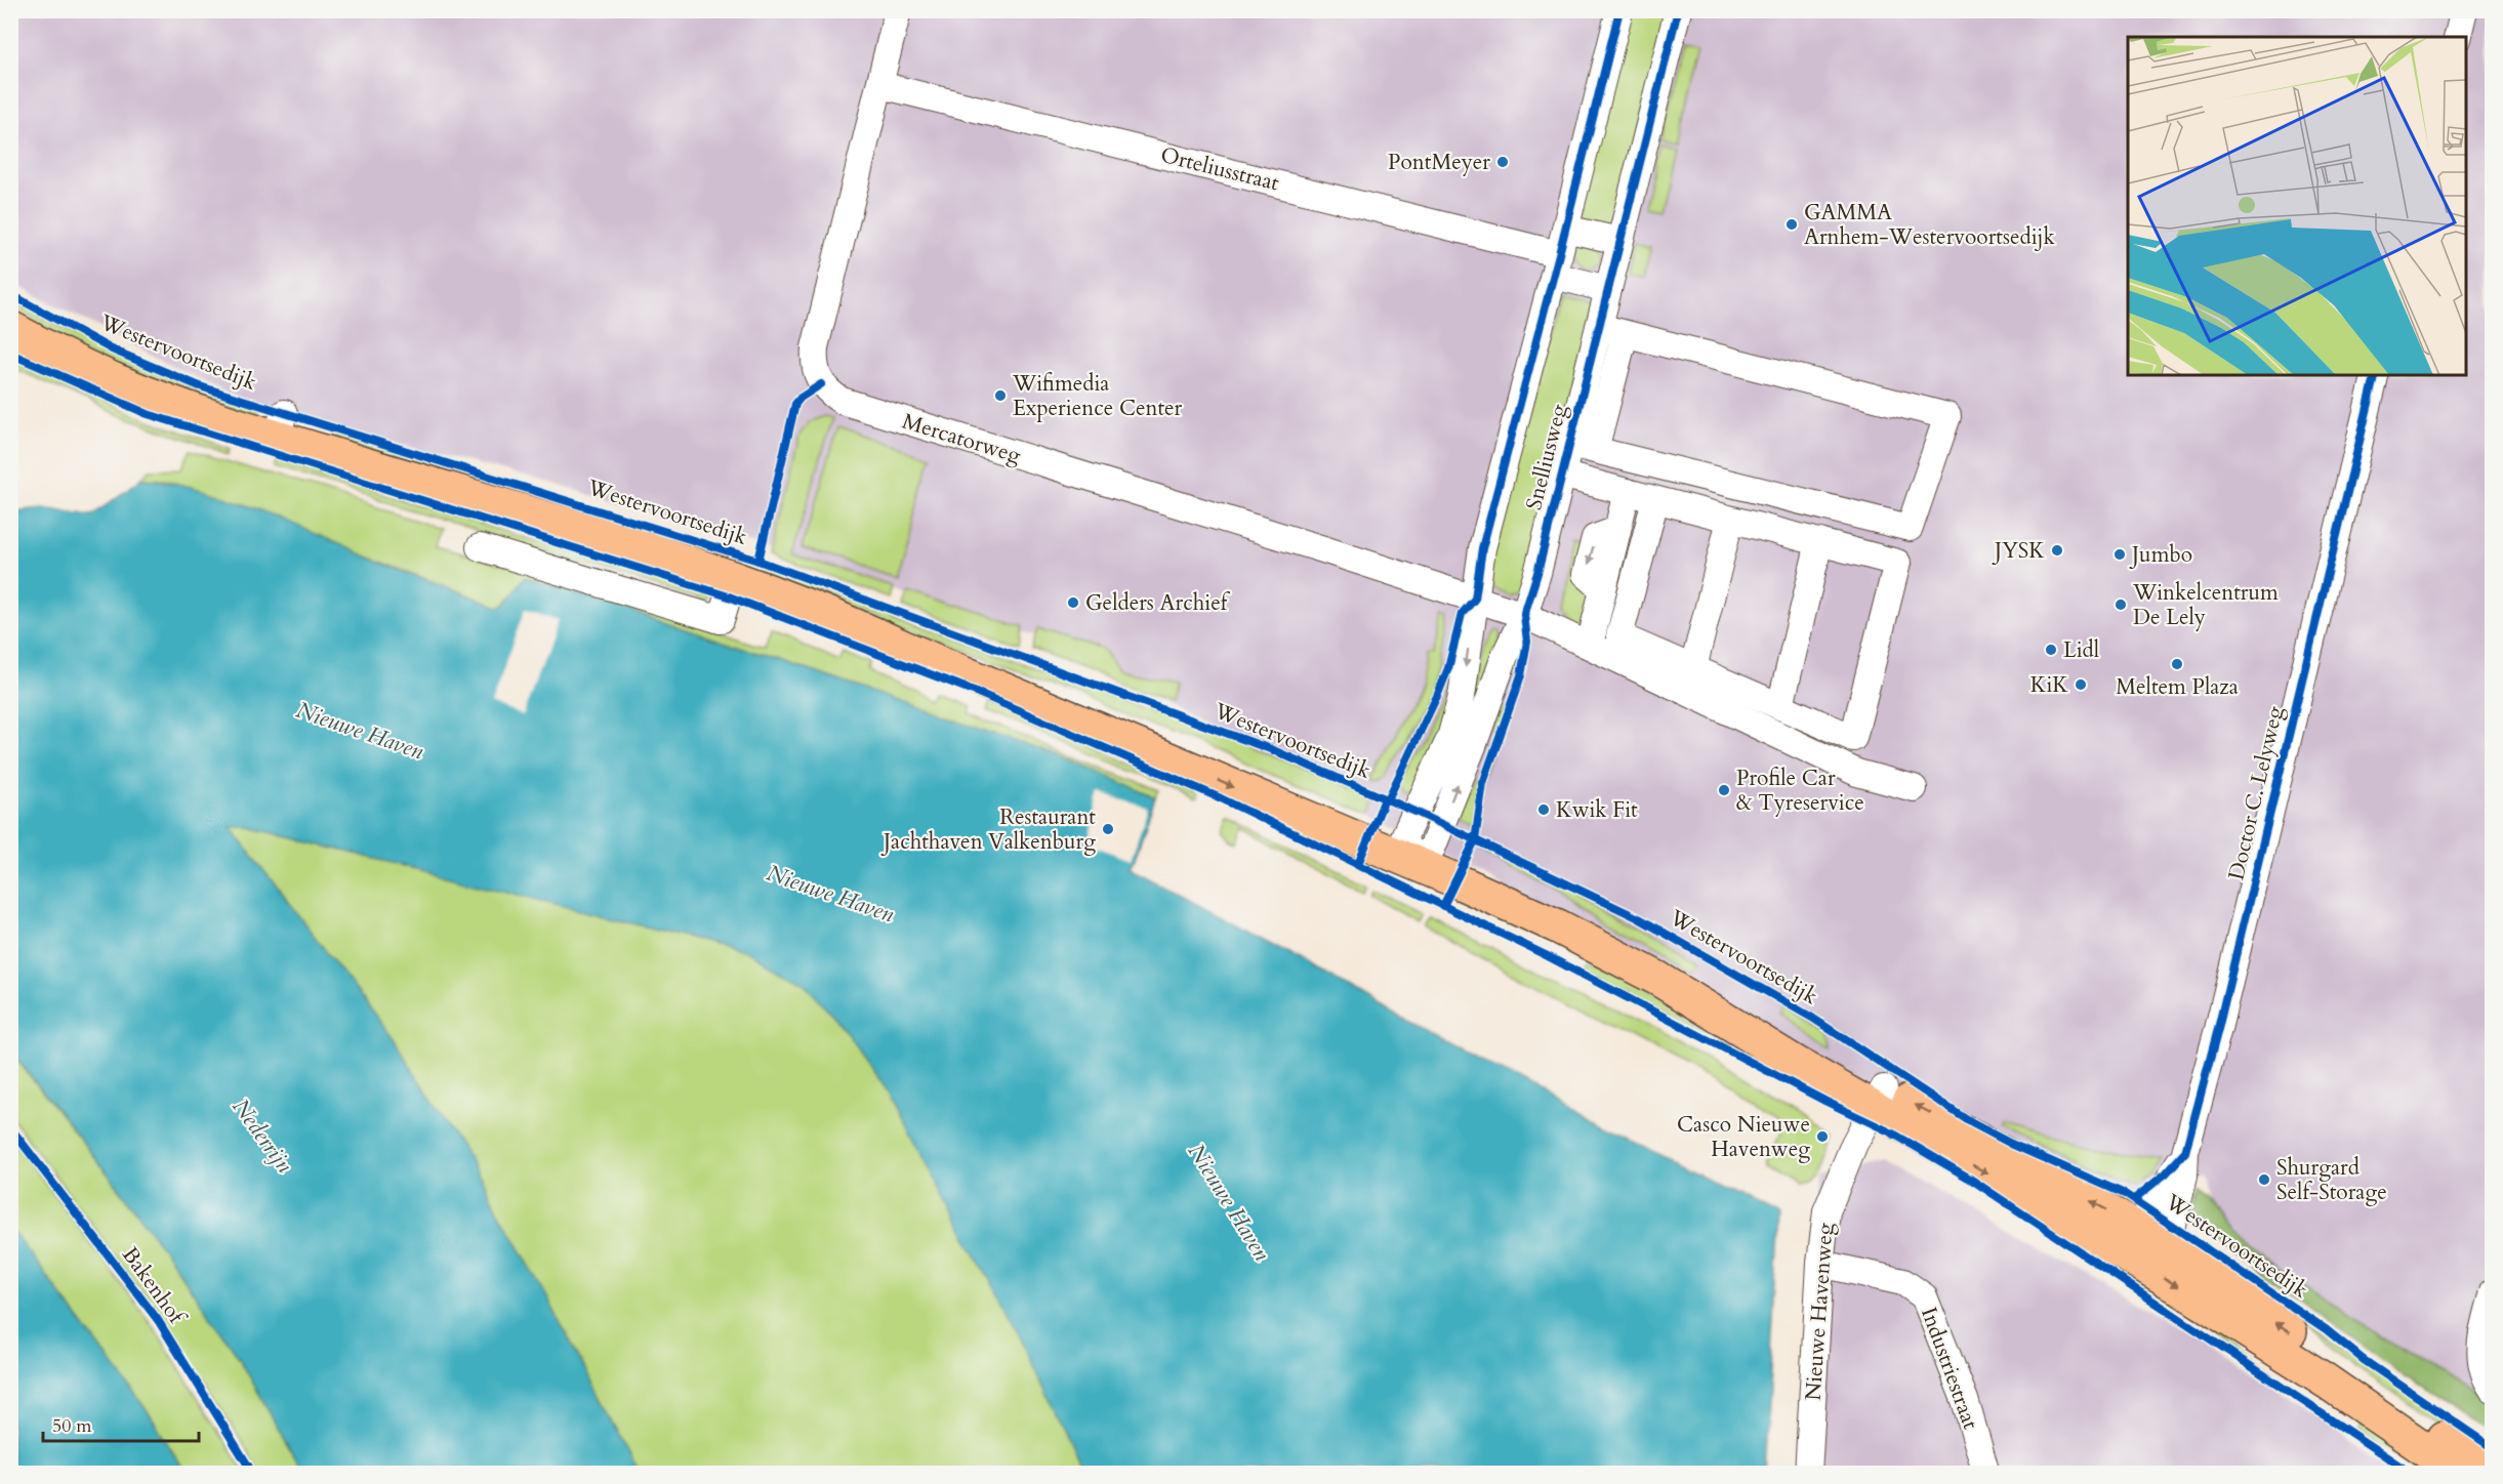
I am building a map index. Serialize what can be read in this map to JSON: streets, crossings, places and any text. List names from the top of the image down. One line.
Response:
{"streets":{"main road":["Westervoortsedijk"],"street":["Orteliusstraat","Mercatorweg","Snelliusweg","Doctor C. Lelyweg","Nieuwe Havenweg","Industriestraat"],"cycle path":["Bakenhof"]},"crossings":[["Orteliusstraat","Mercatorweg"],["Orteliusstraat","Snelliusweg"],["Westervoortsedijk","Snelliusweg"],["Westervoortsedijk","Doctor C. Lelyweg"],["Westervoortsedijk","Nieuwe Havenweg"],["Mercatorweg","Snelliusweg"],["Nieuwe Havenweg","Industriestraat"]],"water":["Nieuwe Haven","Nederrijn"],"places":["PontMeyer","GAMMA Arnhem-Westervoortsedijk","Wifimedia Experience Center","JYSK","Jumbo","Gelders Archief","Winkelcentrum De Lely","Lidl","Meltem Plaza","KiK","Profile Car & Tyreservice","Kwik Fit","Restaurant Jachthaven Valkenburg","Casco Nieuwe Havenweg","Shurgard Self-Storage"],"scale_bar":"50 m"}
